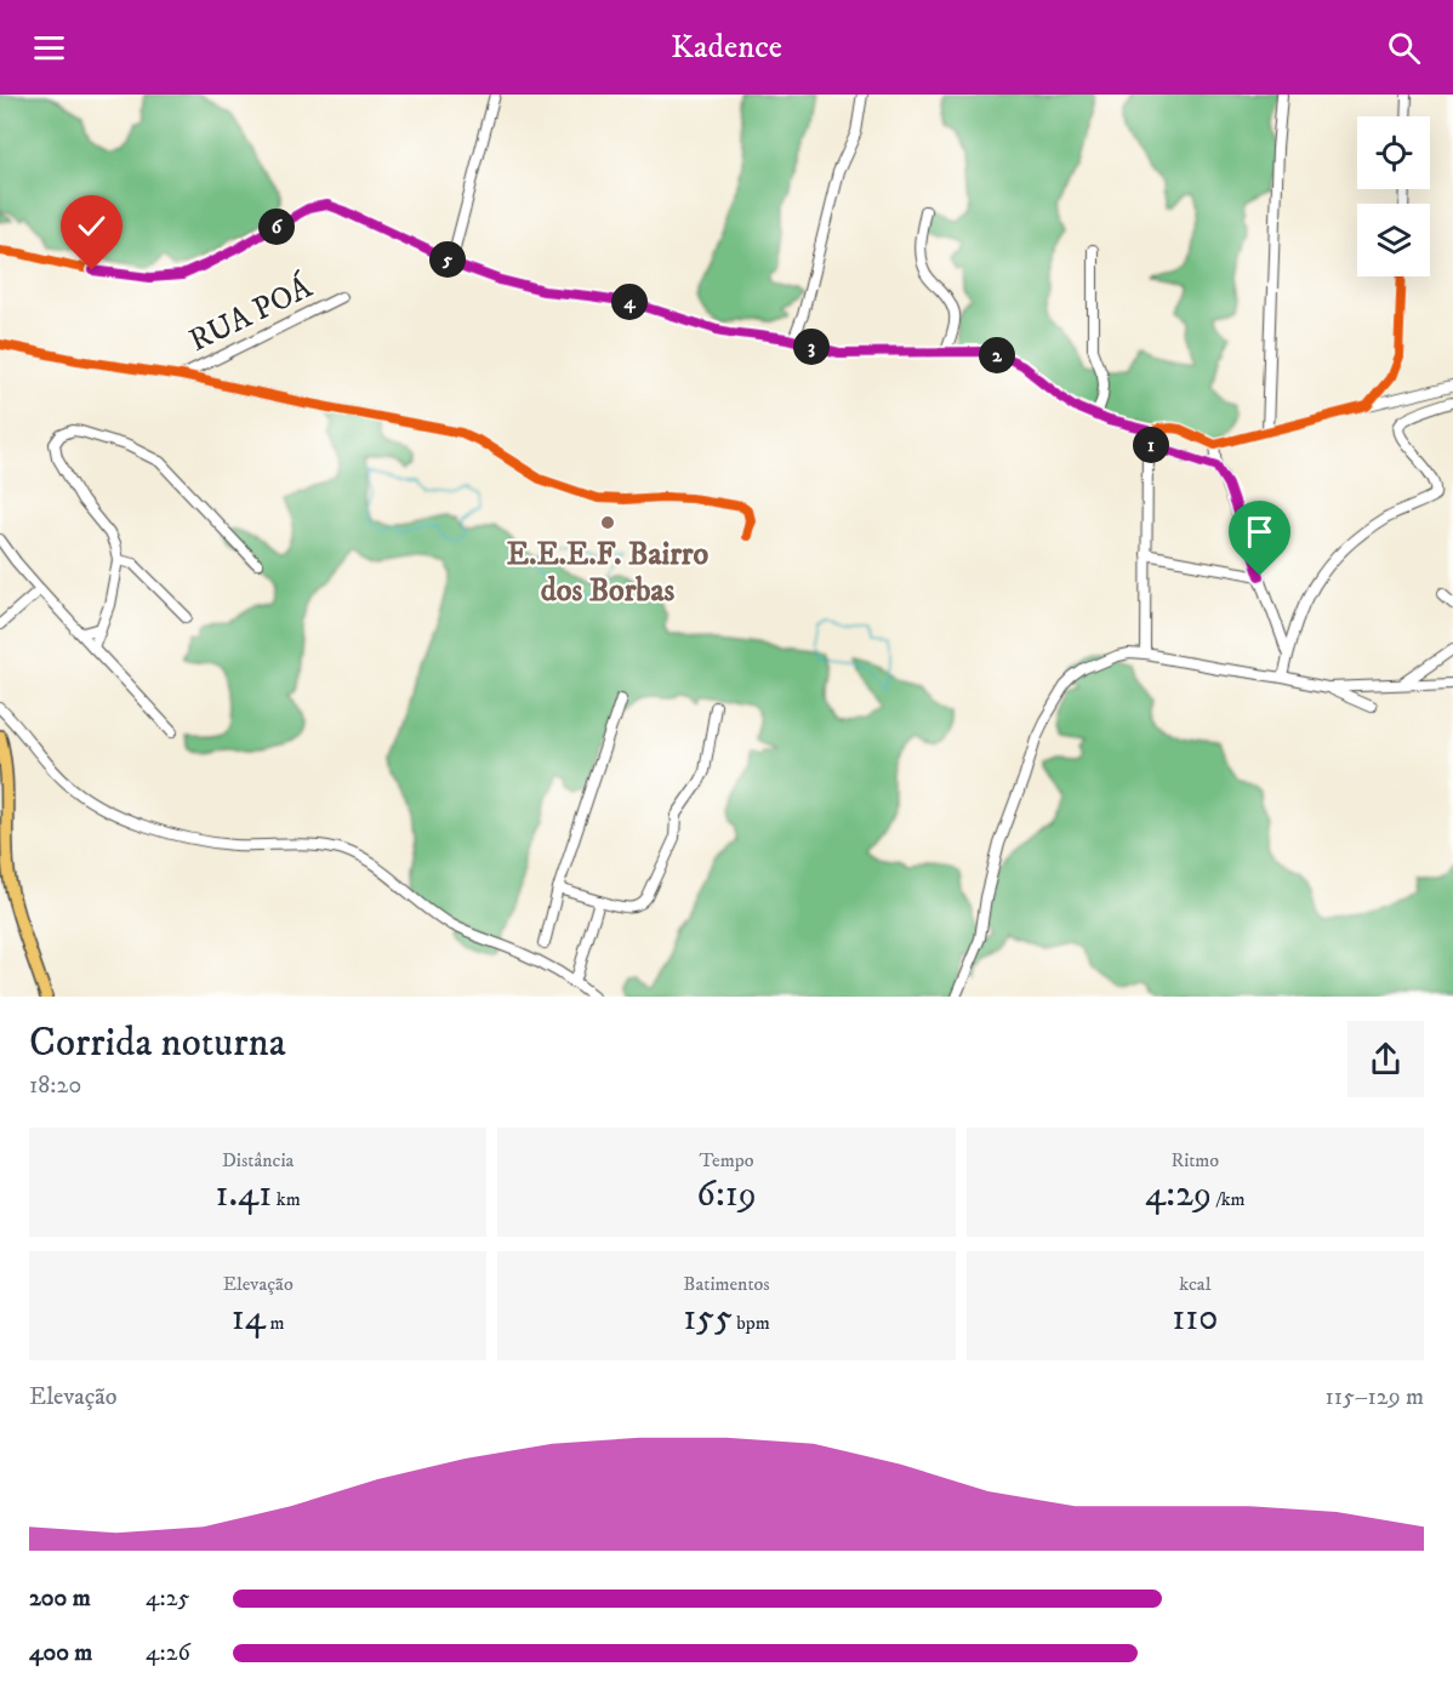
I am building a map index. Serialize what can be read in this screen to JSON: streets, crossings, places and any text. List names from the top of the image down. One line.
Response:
{"streets":{"street":["RUA POÁ"]},"places":["E.E.E.F. Bairro dos Borbas"],"page":{"header":"Kadence","pins":["6","5","4","3","2","1"],"heading":["Corrida noturna","18:20"],"stats":[["Distância","1.41 km"],["Tempo","6:19"],["Ritmo","4:29 /km"],["Elevação","14 m"],["Batimentos","155 bpm"],["kcal","110"]],"chart":["Elevação","115–129 m"],"list":[{"name":"200 m","note":"4:25"},{"name":"400 m","note":"4:26"}]}}
